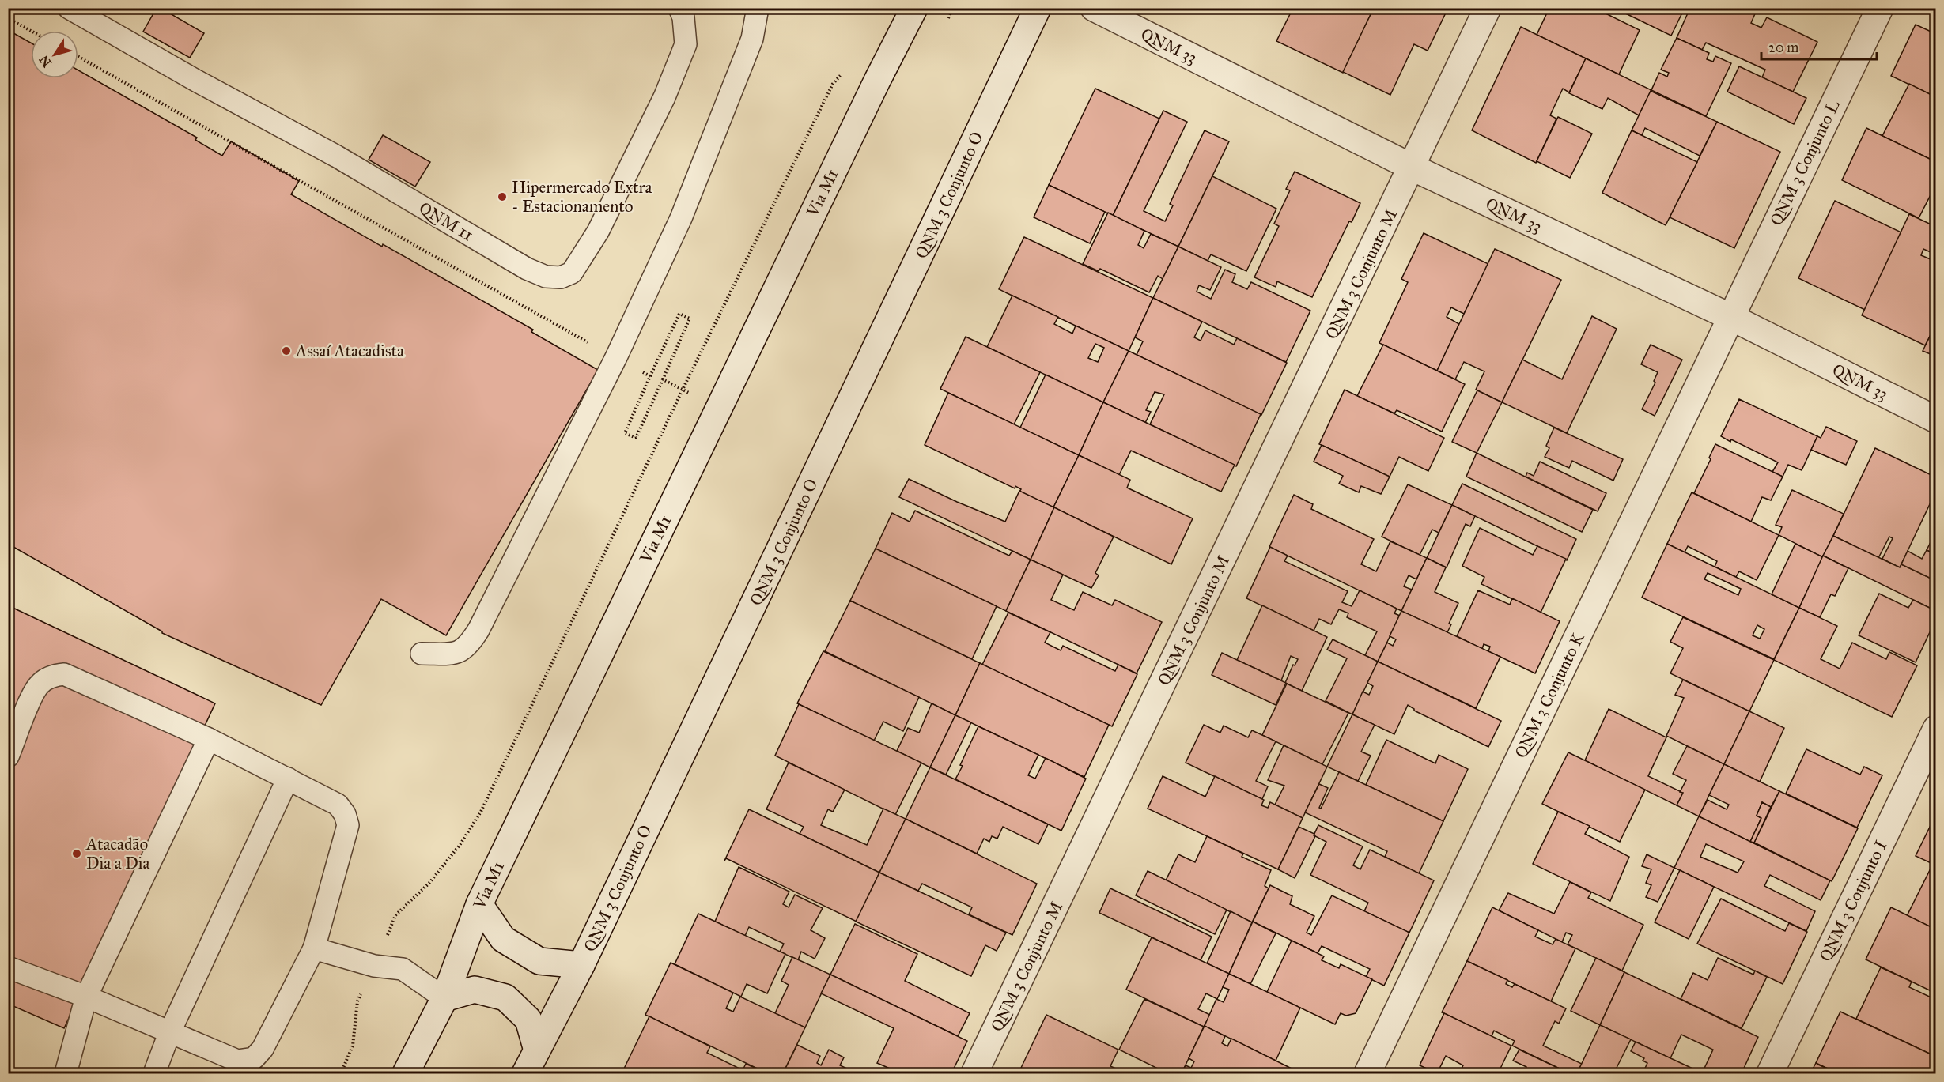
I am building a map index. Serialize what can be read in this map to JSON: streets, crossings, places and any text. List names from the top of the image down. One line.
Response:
{"streets":{"street":["QNM 33","QNM 3 Conjunto L","Via M1","QNM 3 Conjunto O","QNM 3 Conjunto M","QNM 3 Conjunto K","QNM 3 Conjunto I"],"lane":["QNM 11"]},"crossings":[["QNM 33","QNM 3 Conjunto L"],["QNM 33","QNM 3 Conjunto M"],["QNM 33","QNM 3 Conjunto K"],["QNM 3 Conjunto L","QNM 3 Conjunto K"]],"places":["Hipermercado Extra - Estacionamento","Assaí Atacadista","Atacadão Dia a Dia"],"scale_bar":"20 m","north":"bottom left"}
